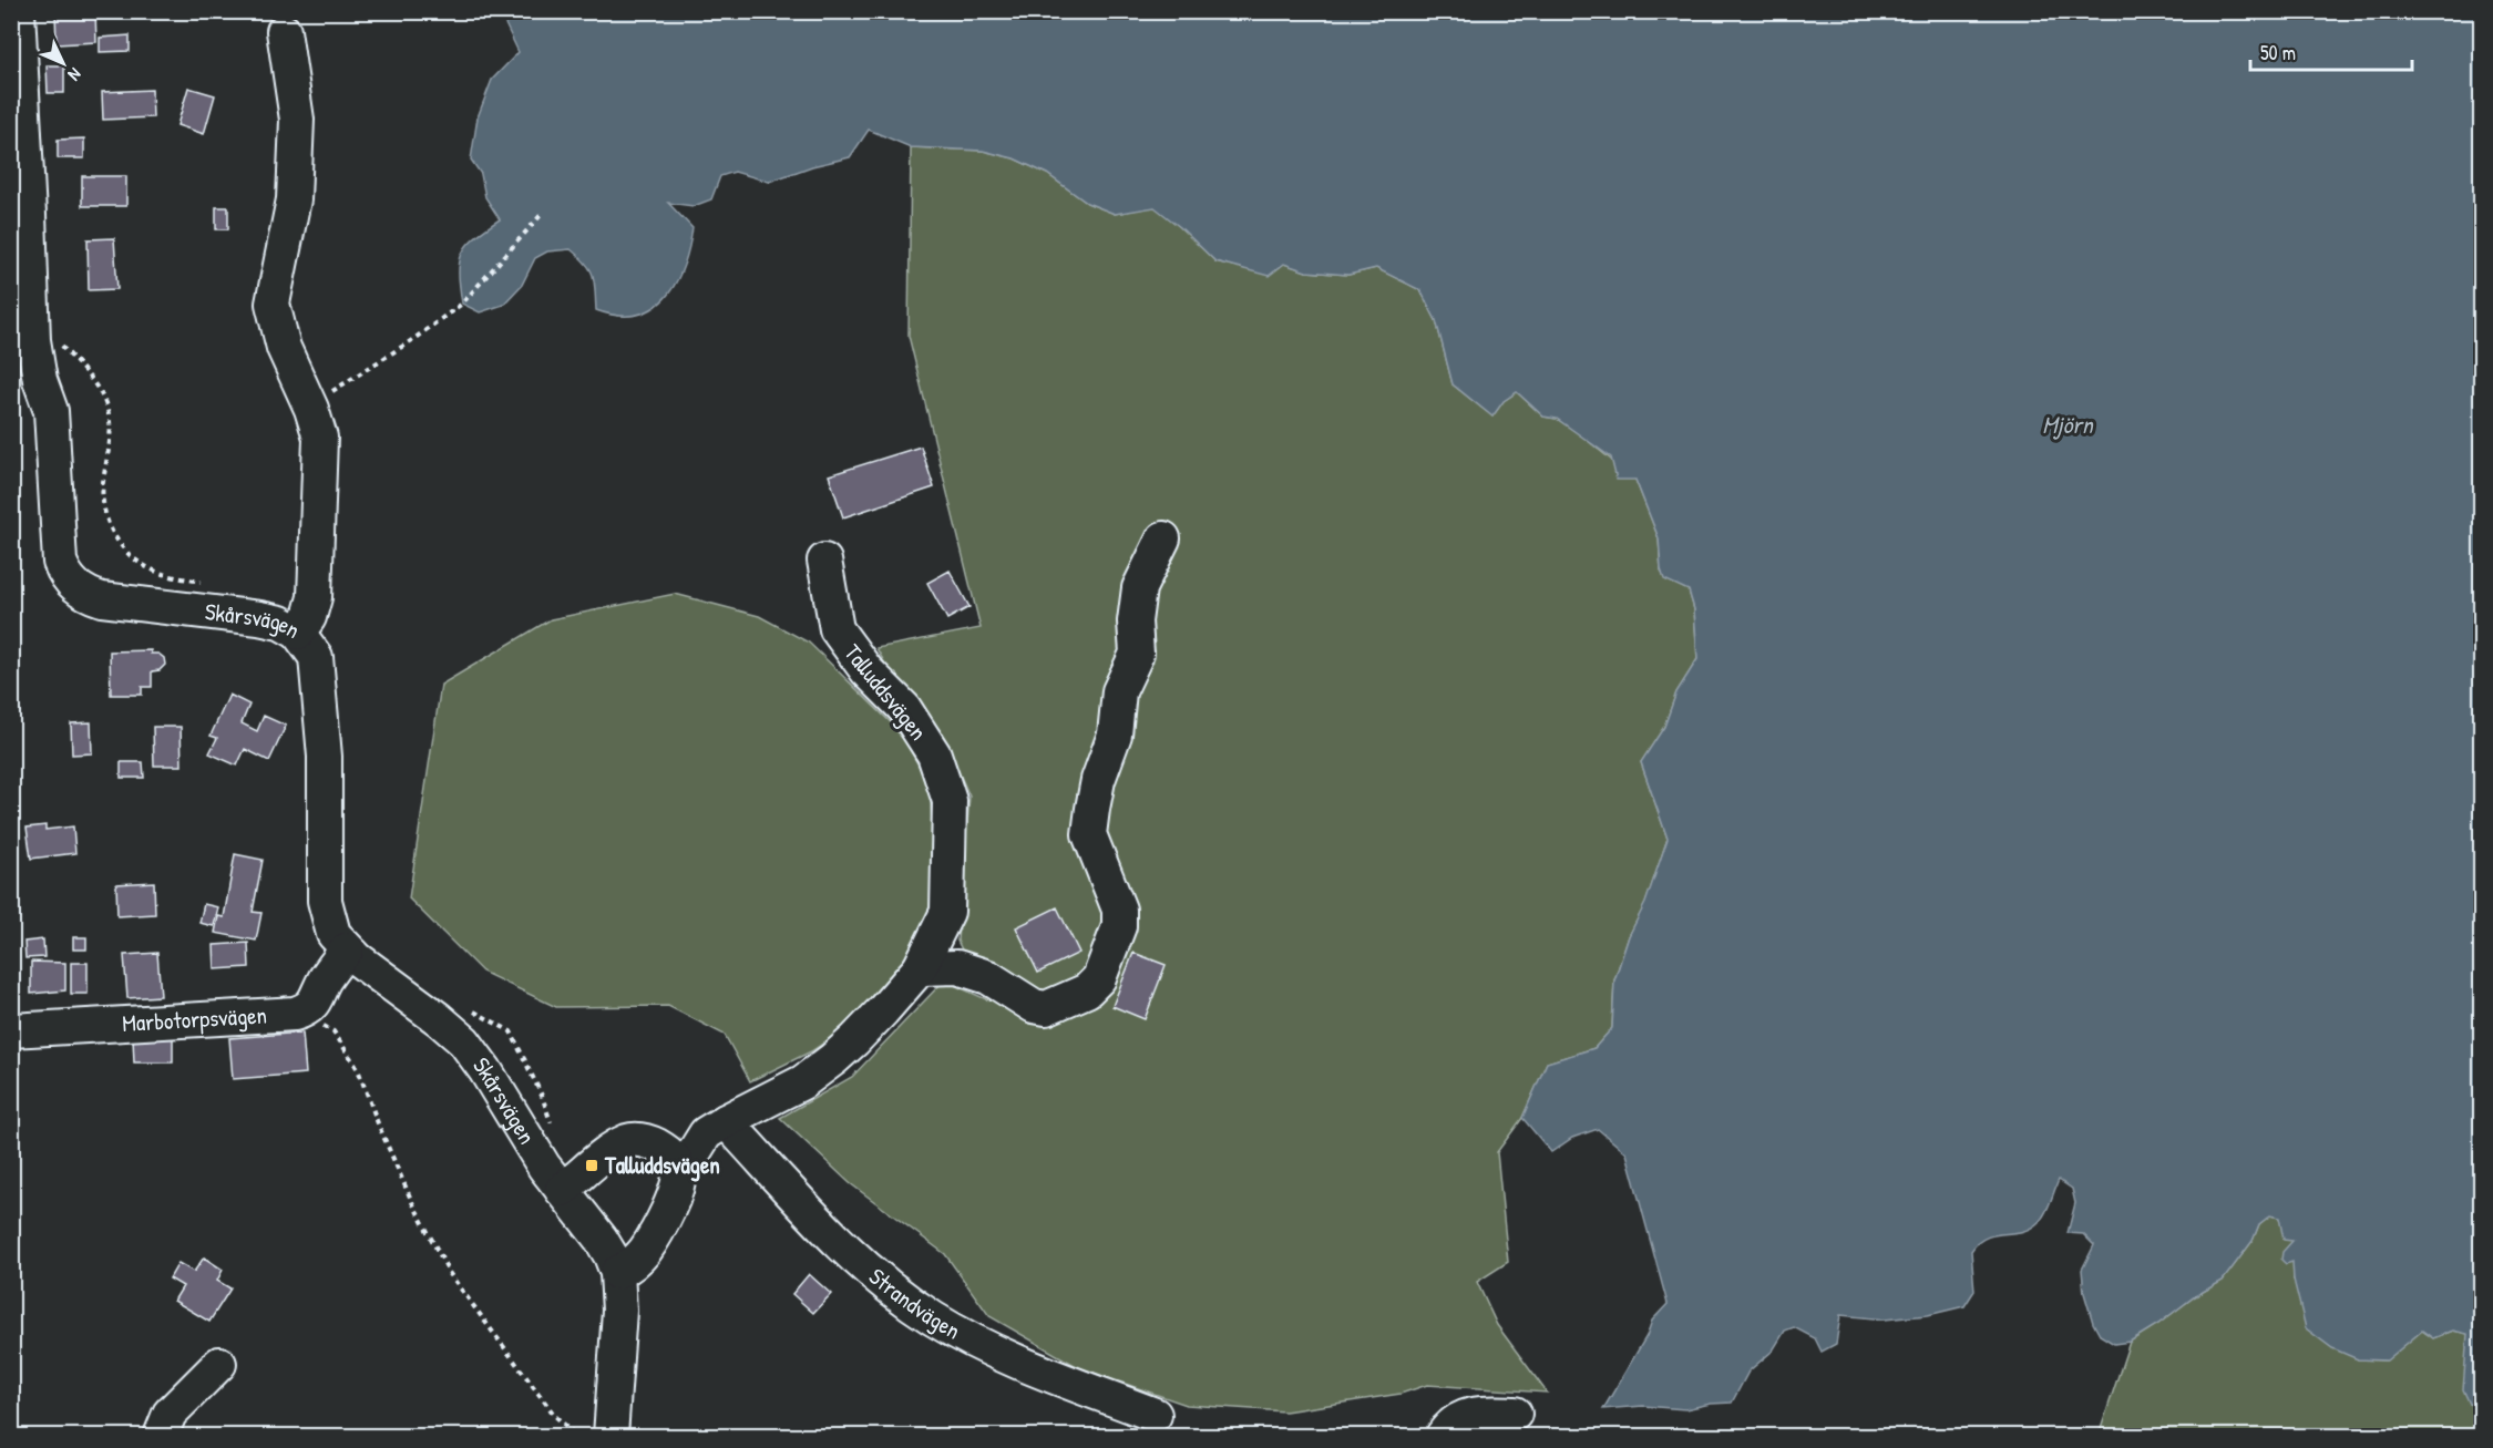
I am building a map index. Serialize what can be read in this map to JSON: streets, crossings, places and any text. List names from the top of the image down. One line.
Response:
{"streets":{"street":["Skårsvägen","Talluddsvägen","Marbotorpsvägen","Strandvägen"]},"crossings":[["Talluddsvägen","Strandvägen"]],"water":["Mjörn"],"places":{"transit":["Talluddsvägen"]},"scale_bar":"50 m","north":"bottom right"}
